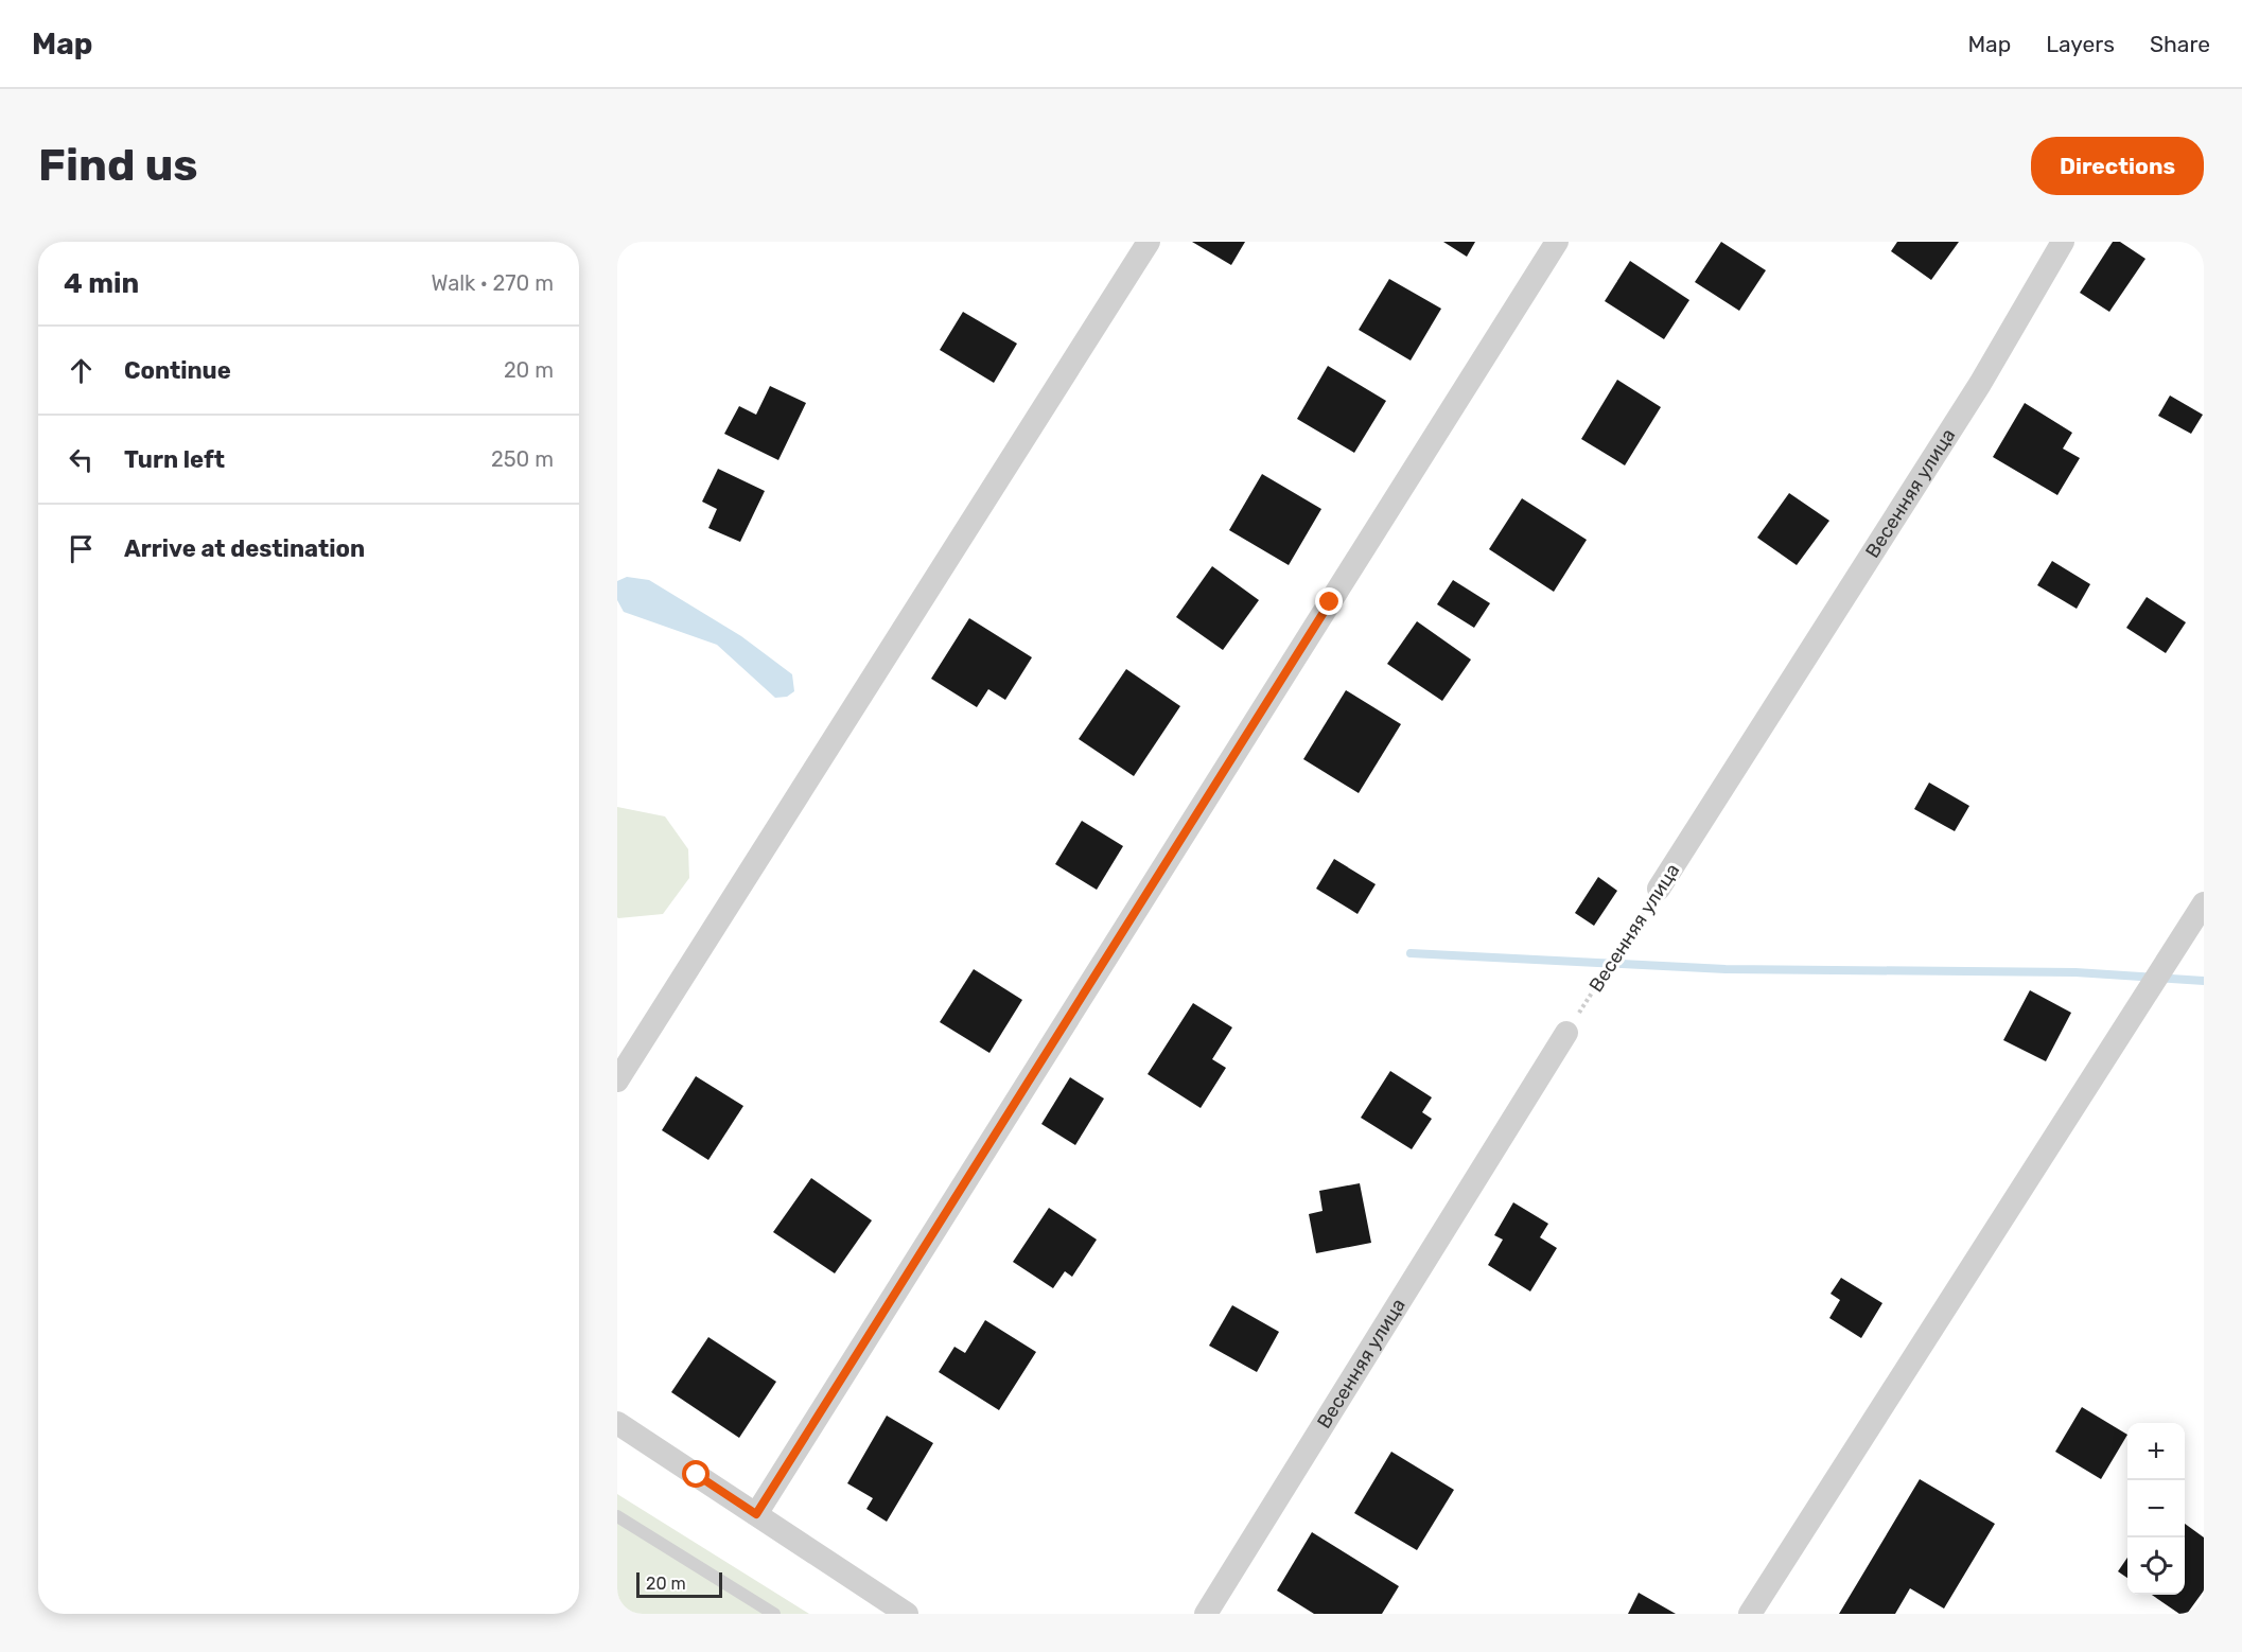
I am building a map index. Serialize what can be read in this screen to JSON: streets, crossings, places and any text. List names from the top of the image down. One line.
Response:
{"streets":{"street":["Весенняя улица"]},"scale_bar":"20 m","page":{"header":"Map","nav":["Map","Layers","Share"],"buttons":"Directions","title":"Find us","heading":["4 min","Walk · 270 m"],"list":[["Continue","20 m"],["Turn left","250 m"],"Arrive at destination"],"map_buttons":["+","−"],"scale":"20 m"}}
